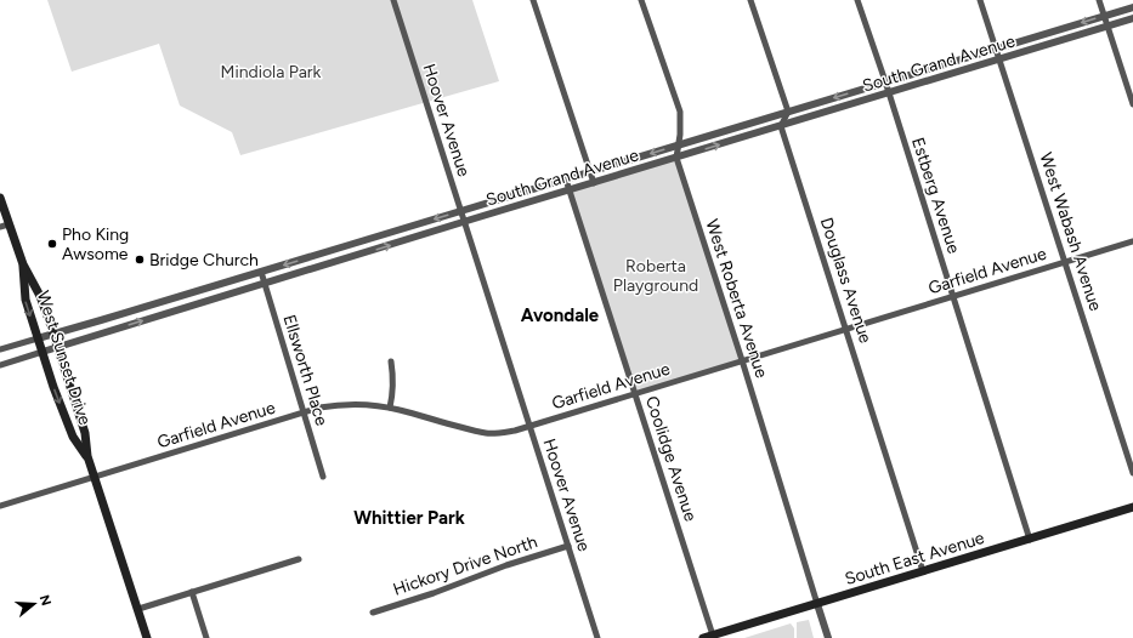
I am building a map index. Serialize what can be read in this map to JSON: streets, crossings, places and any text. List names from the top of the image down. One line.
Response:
{"streets":{"main road":["West Sunset Drive","South East Avenue"],"street":["South Grand Avenue","Hoover Avenue","Estberg Avenue","West Wabash Avenue","Garfield Avenue","Douglass Avenue","West Roberta Avenue","Ellsworth Place","Coolidge Avenue","Hickory Drive North"]},"crossings":[["South Grand Avenue","Hoover Avenue"],["South Grand Avenue","Estberg Avenue"],["South Grand Avenue","West Wabash Avenue"],["South Grand Avenue","Douglass Avenue"],["South Grand Avenue","West Roberta Avenue"],["South Grand Avenue","West Sunset Drive"],["South Grand Avenue","Ellsworth Place"],["South Grand Avenue","Coolidge Avenue"],["Hoover Avenue","Garfield Avenue"],["Hoover Avenue","Hickory Drive North"],["Estberg Avenue","Garfield Avenue"],["Estberg Avenue","South East Avenue"],["West Wabash Avenue","Garfield Avenue"],["Garfield Avenue","Douglass Avenue"],["Garfield Avenue","West Roberta Avenue"],["Garfield Avenue","West Sunset Drive"],["Garfield Avenue","Ellsworth Place"],["Garfield Avenue","Coolidge Avenue"],["Douglass Avenue","South East Avenue"],["West Roberta Avenue","South East Avenue"],["Coolidge Avenue","South East Avenue"]],"districts":["Avondale","Whittier Park"],"parks":["Mindiola Park","Roberta Playground"],"places":["Pho King Awsome","Bridge Church"],"north":"right"}
